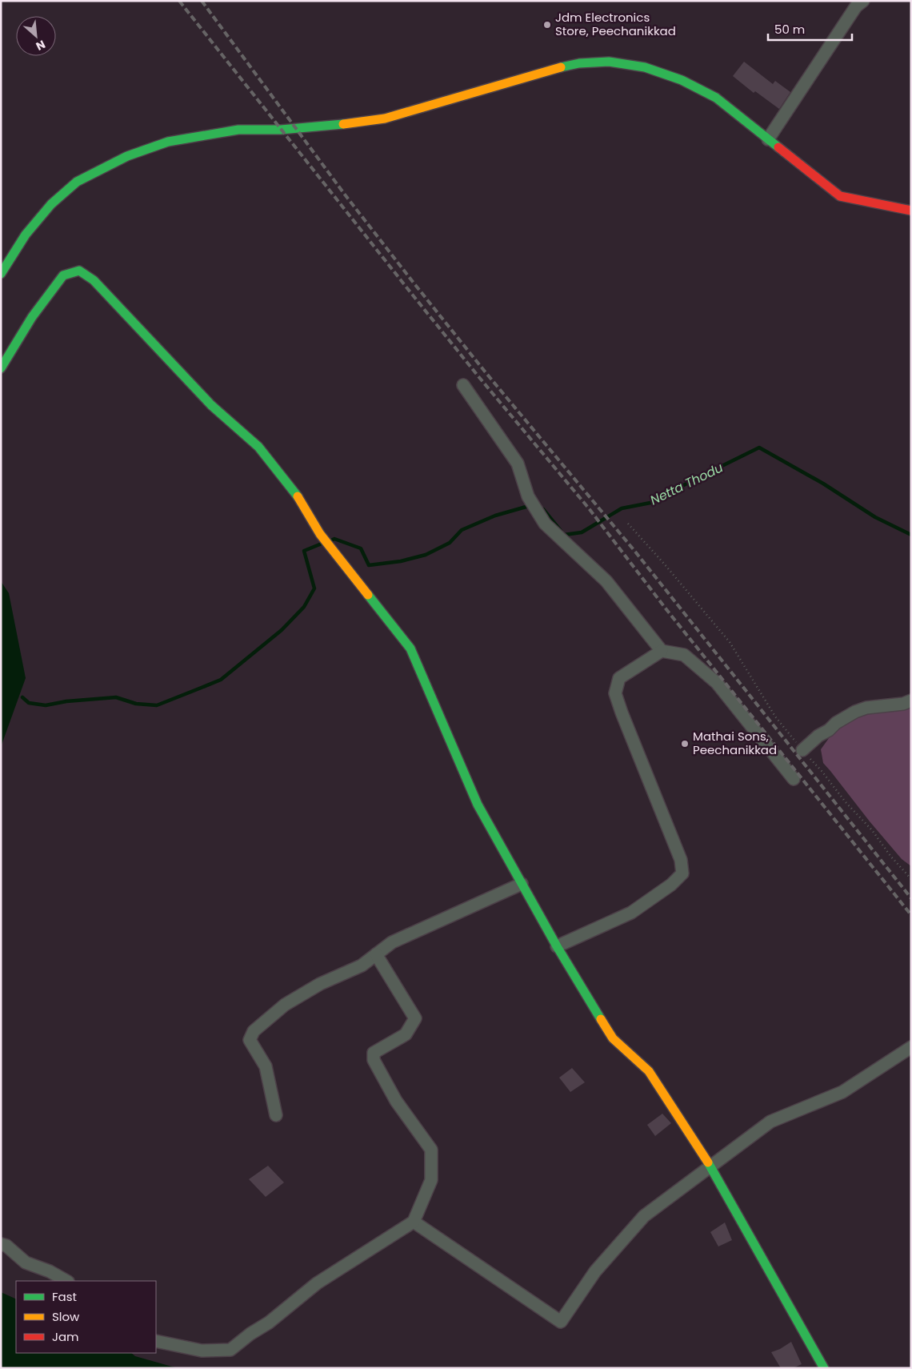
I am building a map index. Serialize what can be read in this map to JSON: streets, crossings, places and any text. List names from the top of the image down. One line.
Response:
{"water":["Netta Thodu"],"places":["Jdm Electronics Store, Peechanikkad","Mathai Sons, Peechanikkad"],"legend":["Fast","Slow","Jam"],"scale_bar":"50 m","north":"bottom right"}
